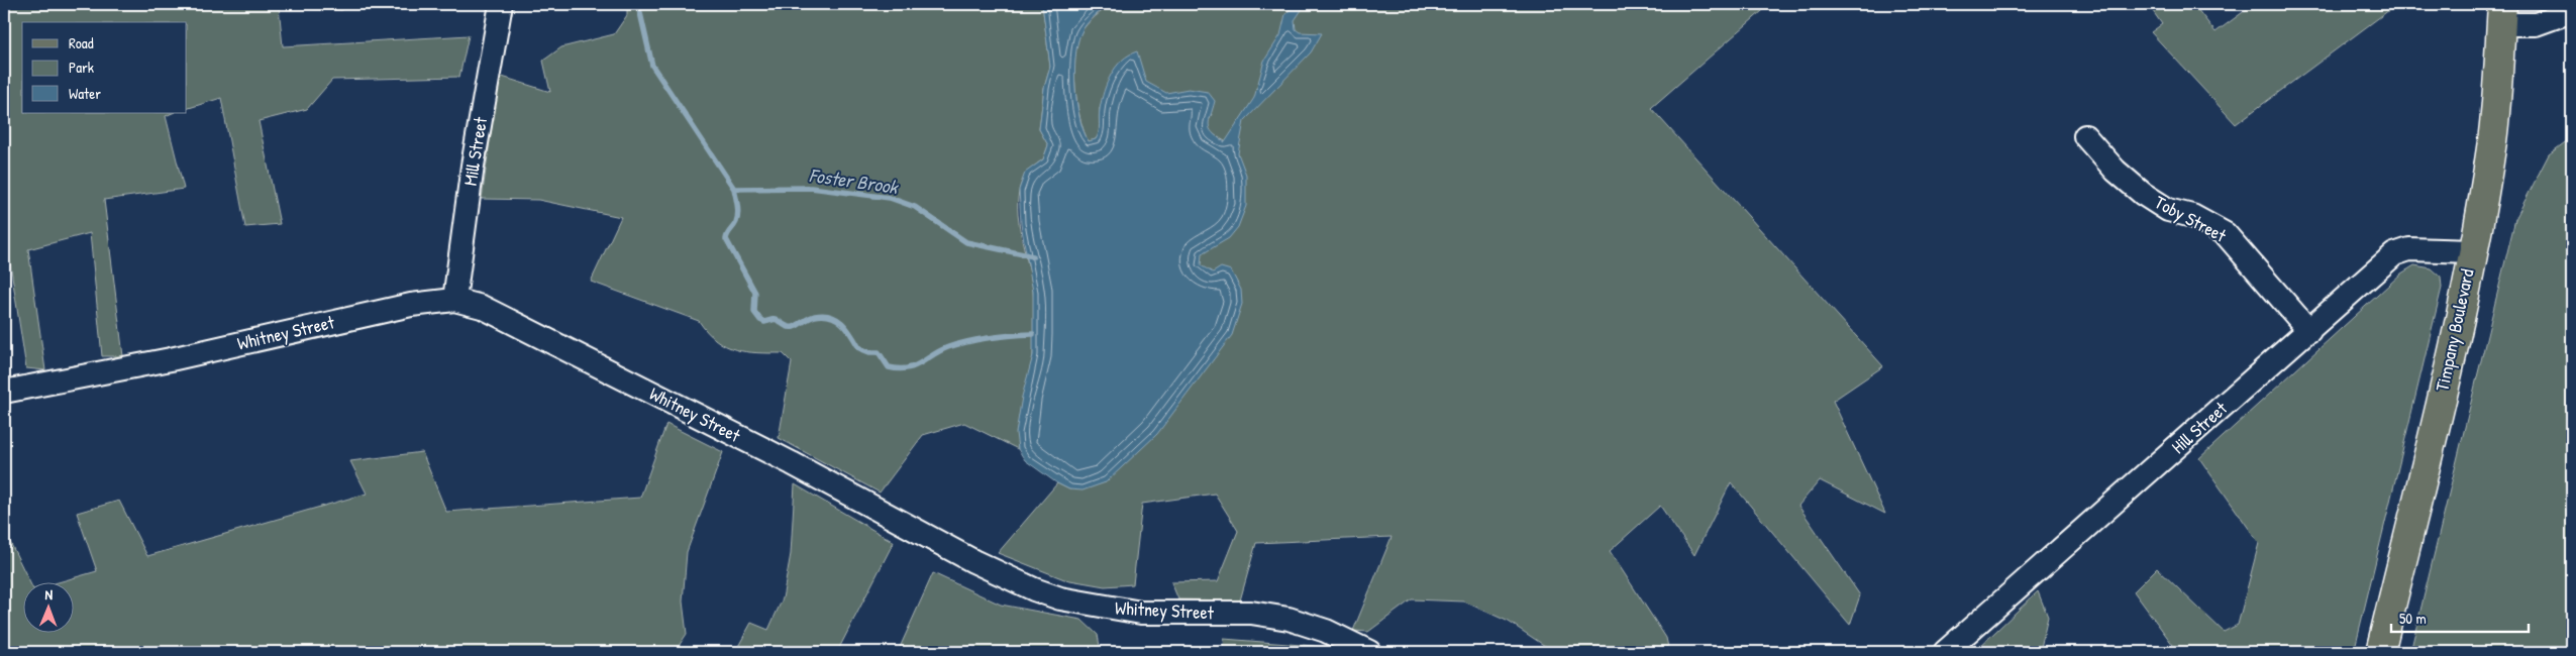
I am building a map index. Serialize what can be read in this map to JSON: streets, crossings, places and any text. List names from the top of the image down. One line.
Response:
{"streets":{"main road":["Timpany Boulevard"],"street":["Mill Street","Toby Street","Whitney Street","Hill Street"]},"crossings":[["Mill Street","Whitney Street"],["Toby Street","Hill Street"],["Timpany Boulevard","Hill Street"]],"water":["Foster Brook"],"legend":["Road","Park","Water"],"scale_bar":"50 m","north":"top"}
